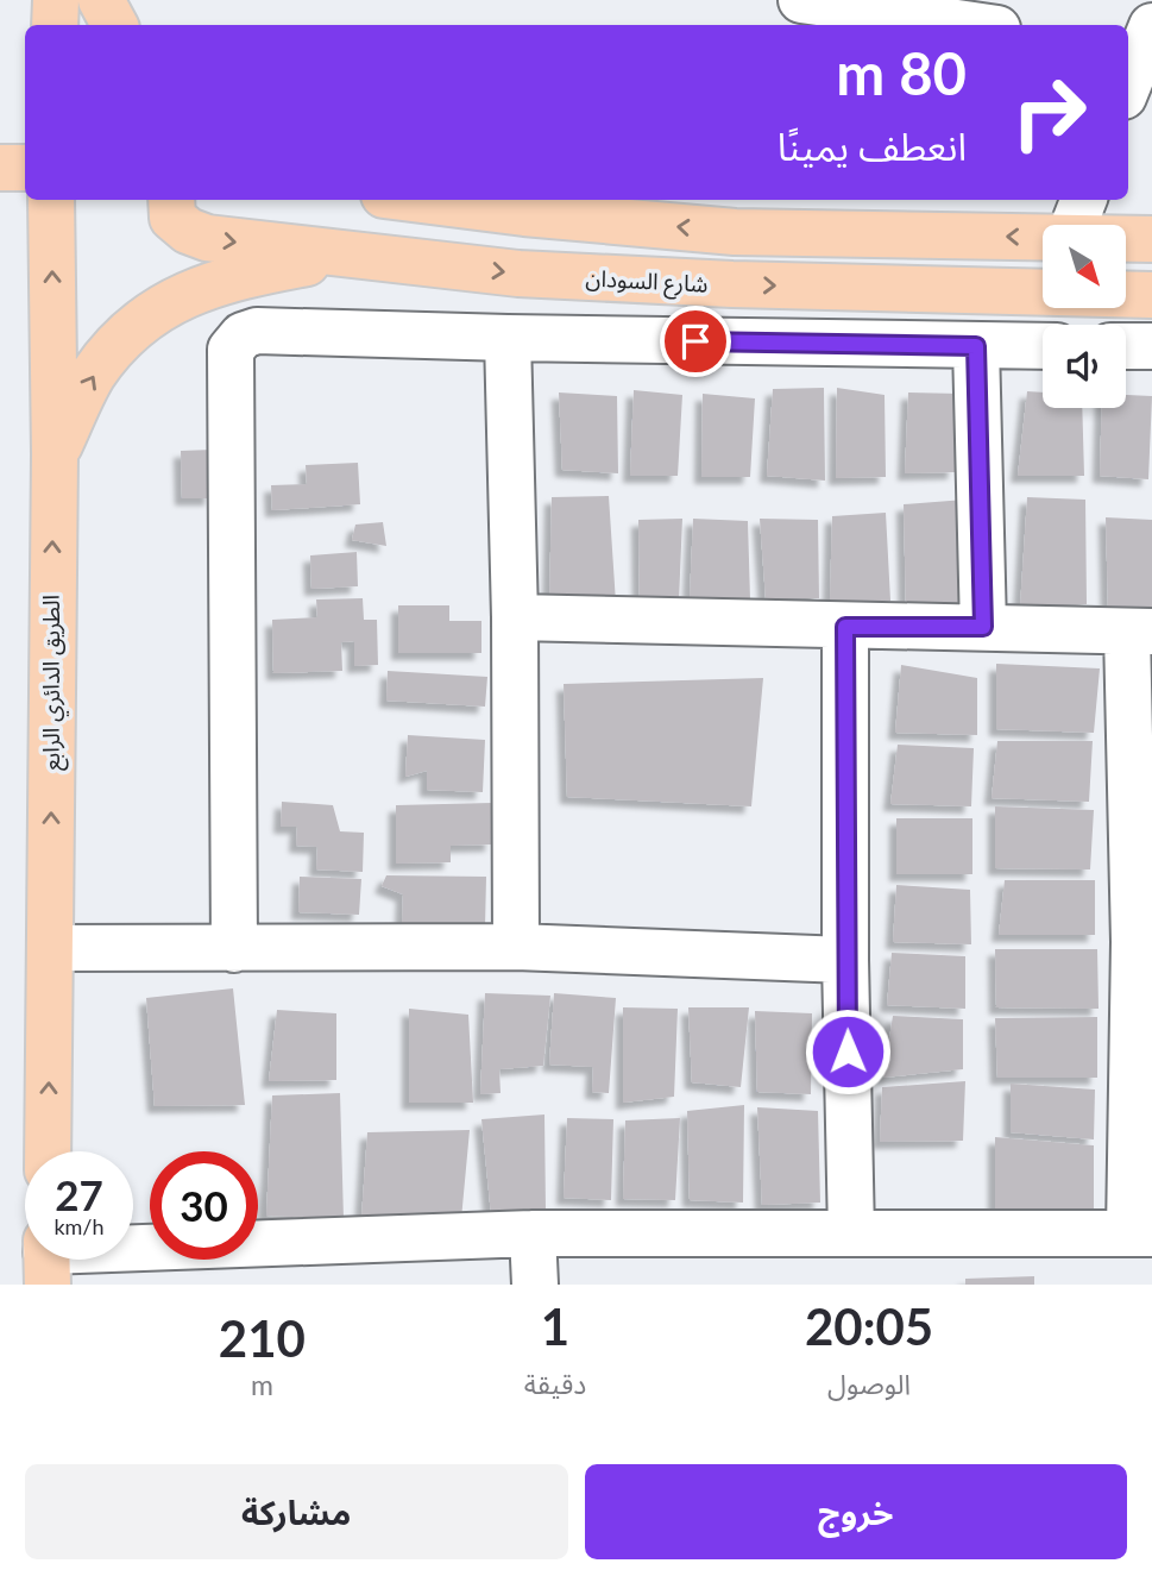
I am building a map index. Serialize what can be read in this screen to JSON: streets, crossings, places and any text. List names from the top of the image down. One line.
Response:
{"streets":{"main road":["شارع السودان","الطريق الدائري الرابع"]},"one_way":["الطريق الدائري الرابع"],"north":"bottom right","page":{"turn":["80 m","انعطف يمينًا"],"speed":"27 km/h","limit":"30","eta":["20:05","الوصول","1","دقيقة","210","m"],"buttons":["خروج","مشاركة"]}}
